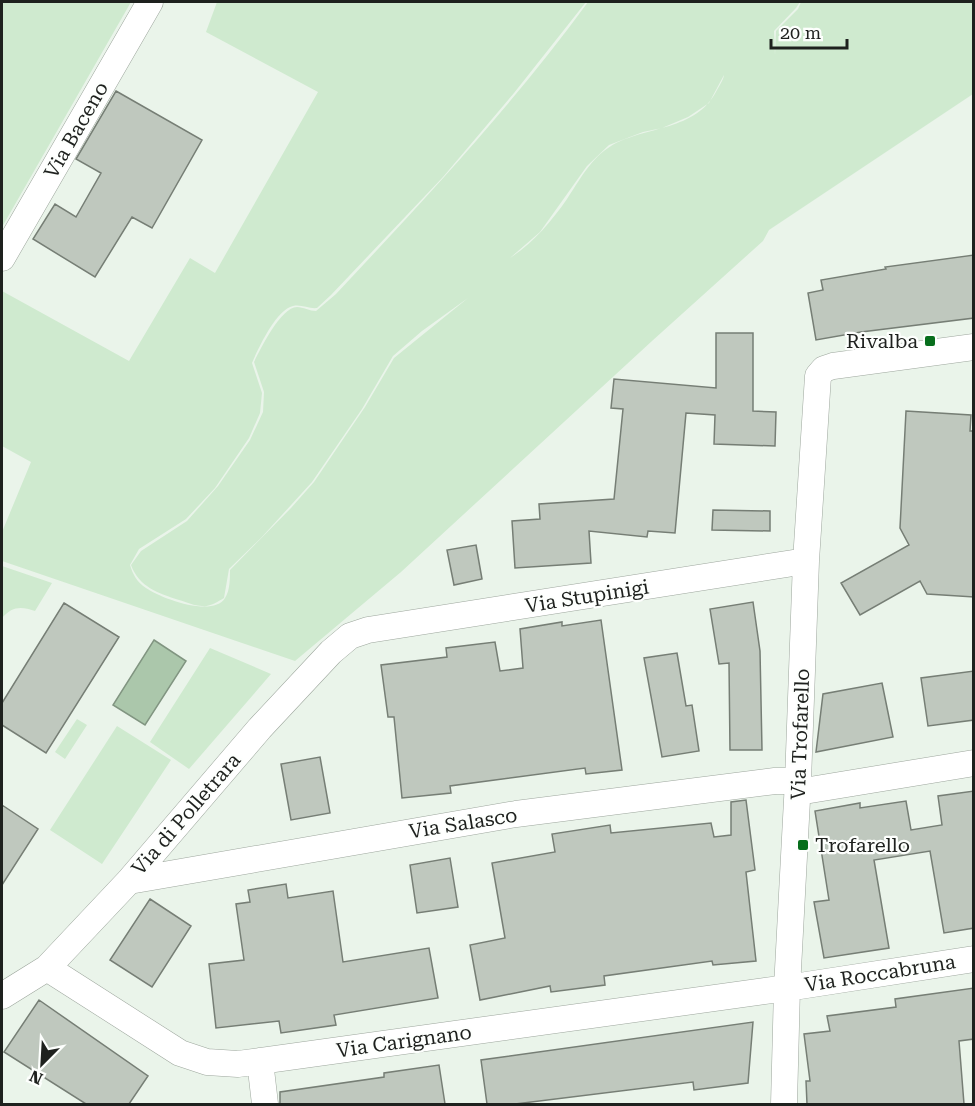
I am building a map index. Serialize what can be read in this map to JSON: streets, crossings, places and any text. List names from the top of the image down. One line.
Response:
{"streets":{"street":["Via Baceno","Via Stupinigi","Via Trofarello","Via di Polletrara","Via Salasco","Via Roccabruna","Via Carignano"]},"crossings":[["Via Stupinigi","Via Trofarello"],["Via Stupinigi","Via di Polletrara"],["Via Trofarello","Via Salasco"],["Via Trofarello","Via Roccabruna"],["Via Trofarello","Via Carignano"],["Via di Polletrara","Via Salasco"],["Via di Polletrara","Via Carignano"],["Via Roccabruna","Via Carignano"]],"places":{"transit":["Rivalba","Trofarello"]},"scale_bar":"20 m","north":"bottom left"}
